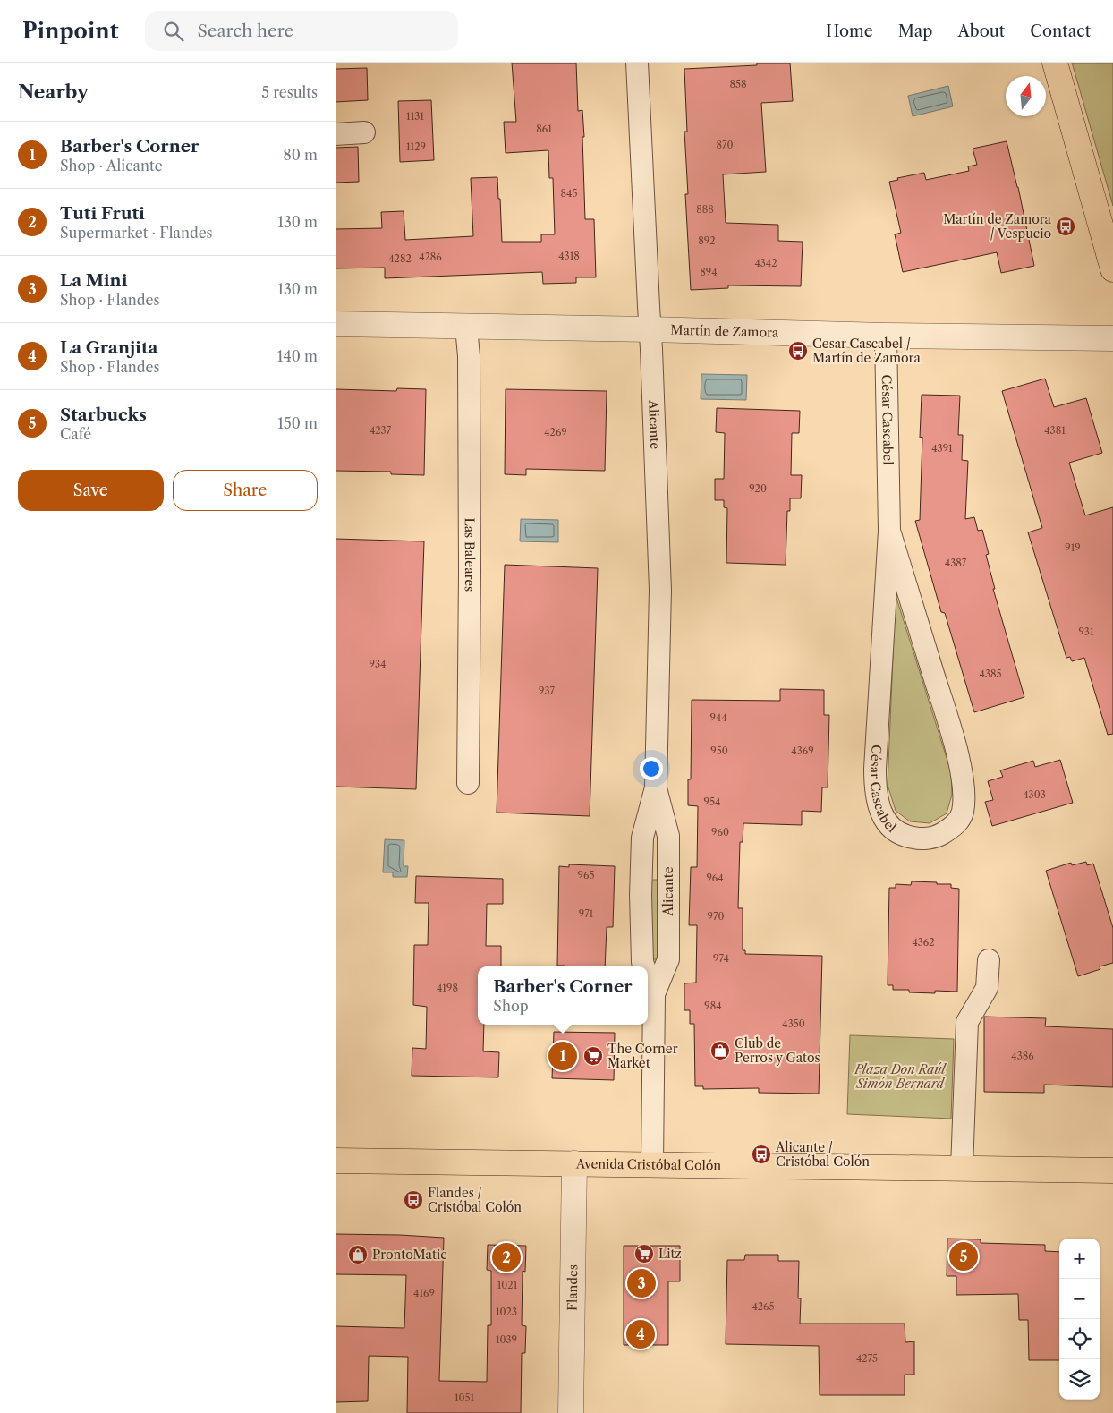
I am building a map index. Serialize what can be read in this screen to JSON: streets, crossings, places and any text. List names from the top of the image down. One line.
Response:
{"streets":{"main road":["Avenida Cristóbal Colón"],"street":["Martín de Zamora","César Cascabel","Alicante","Las Baleares","Flandes"]},"crossings":[["Martín de Zamora","César Cascabel"],["Martín de Zamora","Alicante"],["Martín de Zamora","Las Baleares"],["Alicante","Avenida Cristóbal Colón"],["Avenida Cristóbal Colón","Flandes"]],"parks":["Plaza Don Raúl Simón Bernard"],"places":{"bus stop":["Martín de Zamora / Vespucio","Cesar Cascabel / Martín de Zamora","Alicante / Cristóbal Colón","Flandes / Cristóbal Colón"],"shop":["Club de Perros y Gatos","ProntoMatic"],"supermarket":["The Corner Market","Litz"]},"house_numbers":["858","1131","861","870","1129","845","888","892","4318","4286","4282","4342","894","4237","4381","4269","4391","920","919","4387","931","934","4385","937","944","950","4369","4303","954","960","965","964","971","970","4362","974","4198","984","4350","4386","1021","4169","4265","1023","1039","4275","1051"],"north":"top","page":{"header":"Pinpoint","search":"Search here","nav":["Home","Map","About","Contact"],"heading":["Nearby","5 results"],"list":[{"mark":"1","name":"Barber's Corner","note":"Shop · Alicante","value":"80 m"},{"mark":"2","name":"Tuti Fruti","note":"Supermarket · Flandes","value":"130 m"},{"mark":"3","name":"La Mini","note":"Shop · Flandes","value":"130 m"},{"mark":"4","name":"La Granjita","note":"Shop · Flandes","value":"140 m"},{"mark":"5","name":"Starbucks","note":"Café","value":"150 m"}],"buttons":["Save","Share"],"popup":["Barber's Corner","Shop"],"pins":["1","5","2","3","4"],"map_buttons":["+","−"]}}
